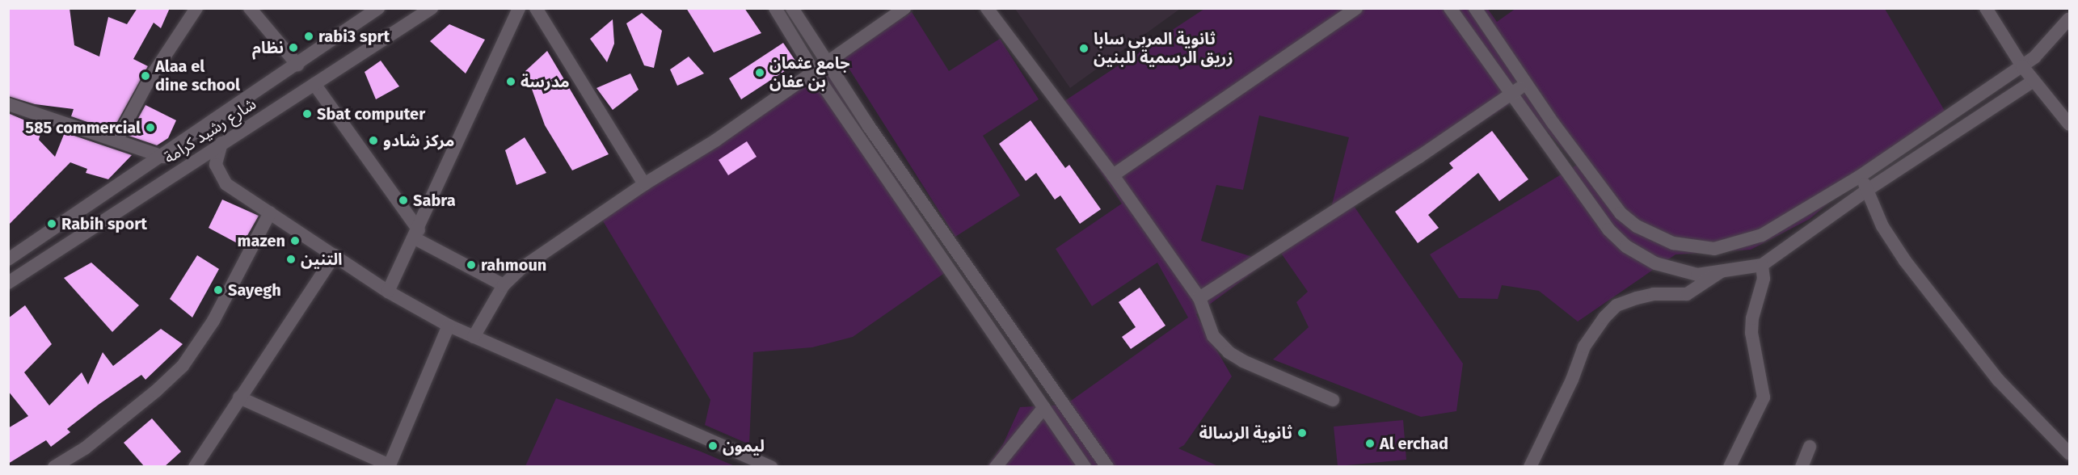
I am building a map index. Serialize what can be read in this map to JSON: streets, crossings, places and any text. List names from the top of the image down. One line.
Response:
{"streets":{"street":["شارع رشيد كرامة"]},"places":["rabi3 sprt","نظام","ثانوية المربي سابا زريق الرسمية للبنين","جامع عثمان بن عفان","Alaa el dine school","مدرسة","Sbat computer","585 commercial","مركز شادو","Sabra","Rabih sport","mazen","التنين","rahmoun","Sayegh","ثانوية الرسالة","Al erchad","ليمون"]}
